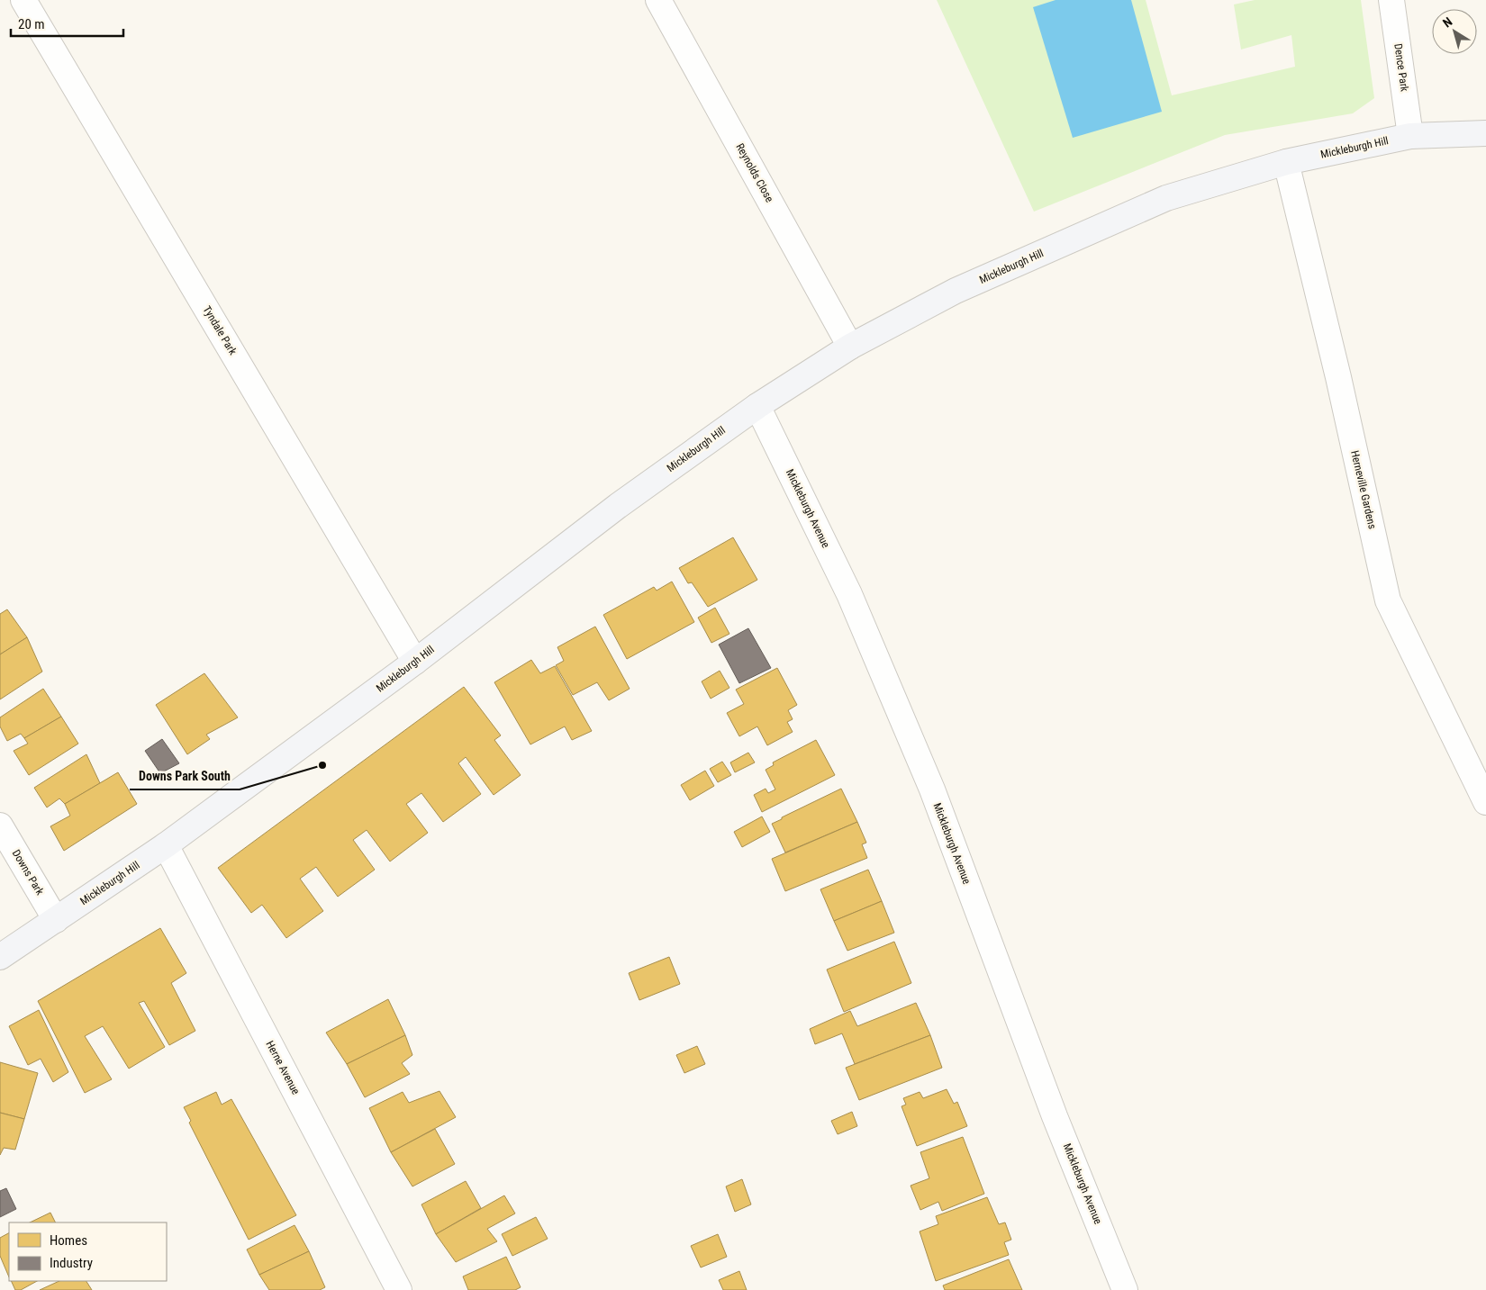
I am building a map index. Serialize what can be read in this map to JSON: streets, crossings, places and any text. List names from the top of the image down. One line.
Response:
{"streets":{"street":["Dence Park","Mickleburgh Hill","Reynolds Close","Tyndale Park","Herneville Gardens","Mickleburgh Avenue","Downs Park","Herne Avenue"]},"crossings":[["Dence Park","Mickleburgh Hill"],["Mickleburgh Hill","Reynolds Close"],["Mickleburgh Hill","Tyndale Park"],["Mickleburgh Hill","Herneville Gardens"],["Mickleburgh Hill","Mickleburgh Avenue"],["Mickleburgh Hill","Downs Park"],["Mickleburgh Hill","Herne Avenue"]],"places":["Downs Park South"],"legend":["Homes","Industry"],"scale_bar":"20 m","north":"top left"}
